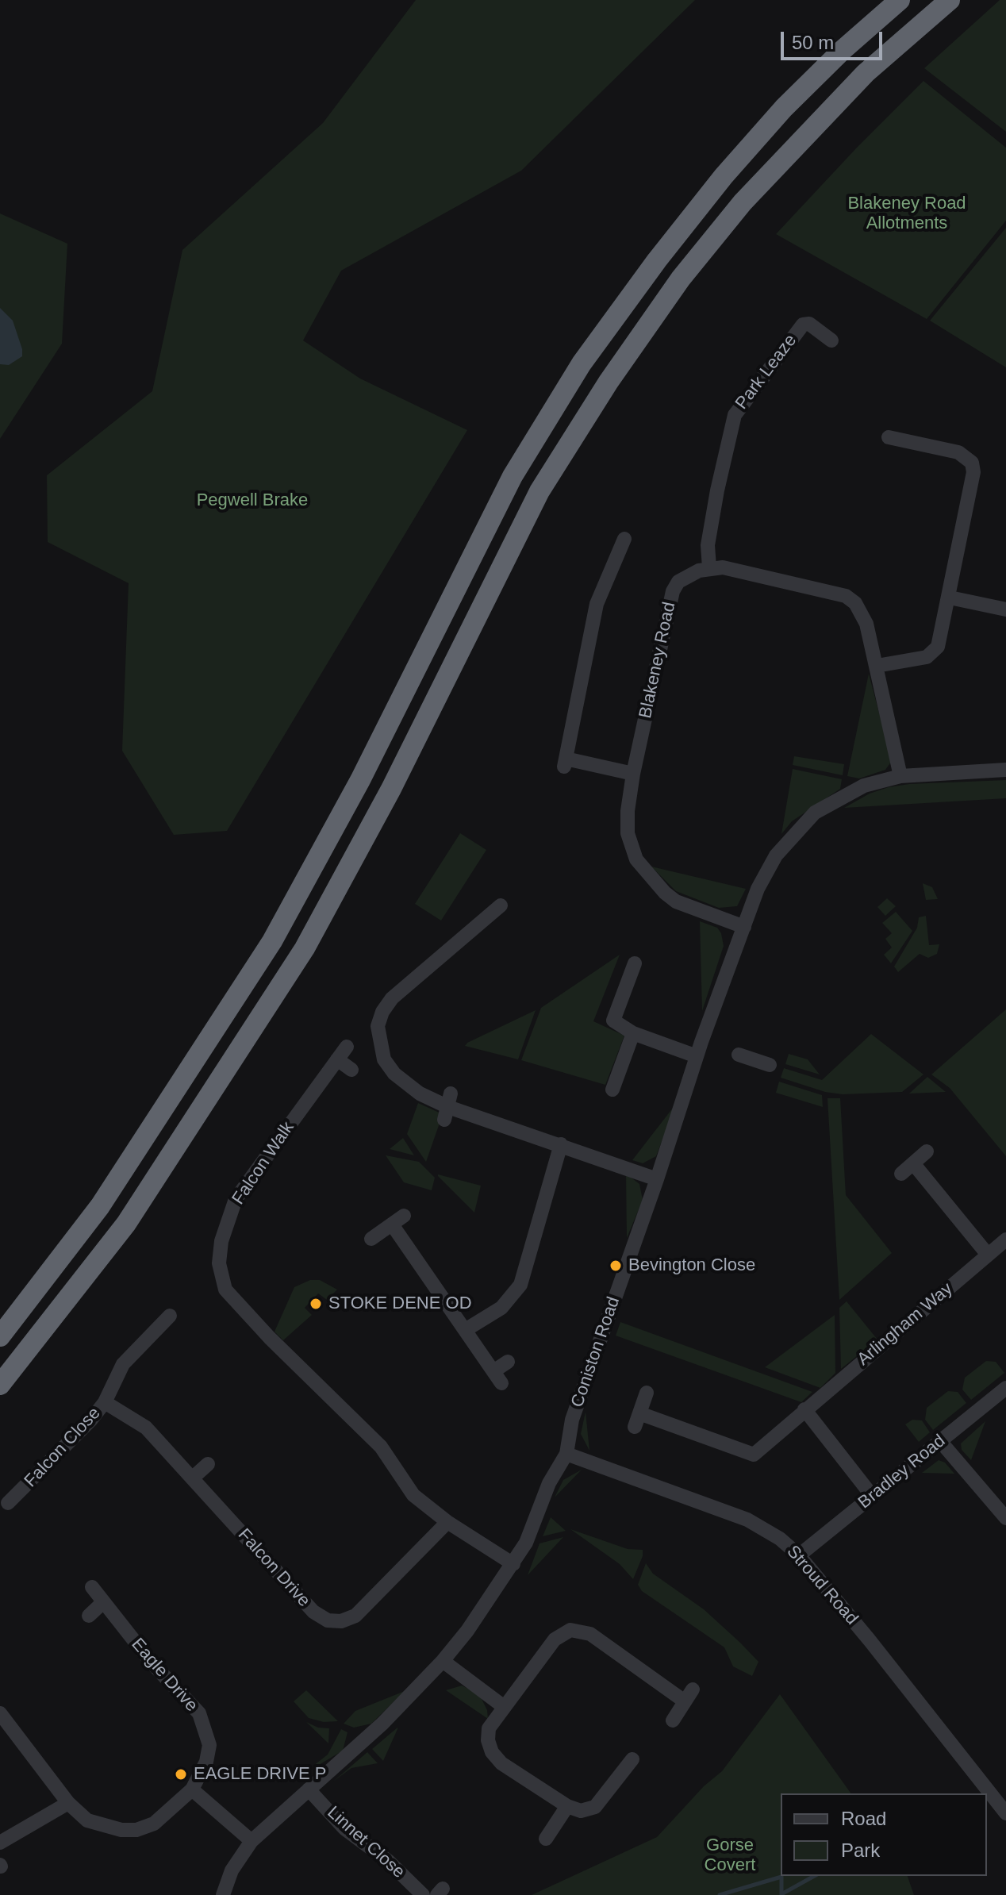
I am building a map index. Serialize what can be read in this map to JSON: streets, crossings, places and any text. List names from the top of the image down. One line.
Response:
{"streets":{"street":["Park Leaze","Blakeney Road","Falcon Walk","Arlingham Way","Coniston Road","Falcon Close","Bradley Road","Falcon Drive","Stroud Road","Eagle Drive","Linnet Close"]},"crossings":[["Park Leaze","Blakeney Road"],["Blakeney Road","Coniston Road"],["Coniston Road","Stroud Road"],["Coniston Road","Linnet Close"],["Falcon Close","Falcon Drive"],["Bradley Road","Stroud Road"]],"parks":["Blakeney Road Allotments","Pegwell Brake","Gorse Covert"],"places":["Bevington Close","STOKE DENE OD","EAGLE DRIVE P"],"legend":["Road","Park"],"scale_bar":"50 m"}
